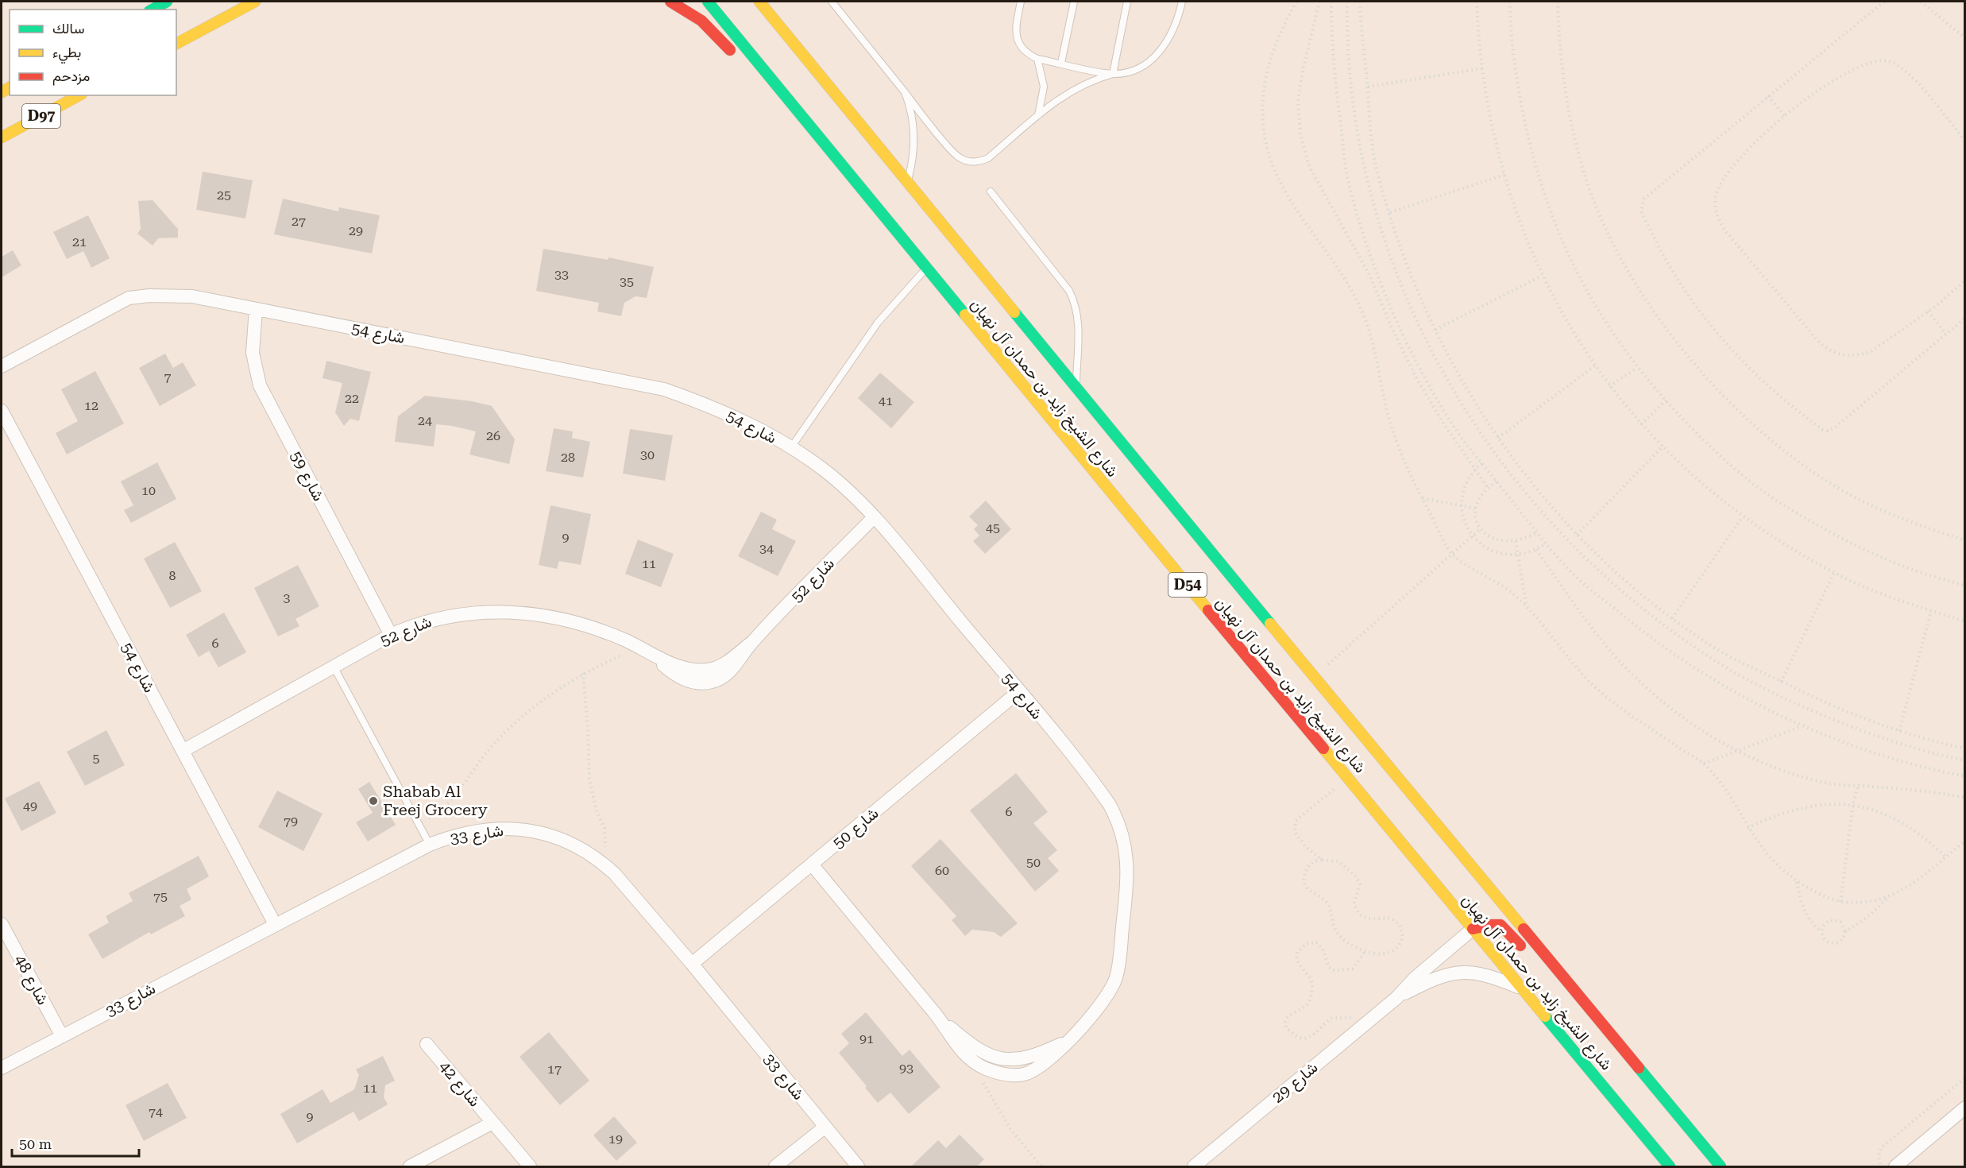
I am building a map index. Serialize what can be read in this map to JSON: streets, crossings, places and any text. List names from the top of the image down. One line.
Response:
{"streets":{"main road":["D97","شارع الشيخ زايد بن حمدان آل نهيان","D54"],"street":["شارع 54","شارع 59","شارع 52","شارع 50","شارع 33","شارع 48","شارع 29","شارع 42"]},"crossings":[["شارع 54","شارع 59"],["شارع 54","شارع 52"],["شارع 54","شارع 50"],["شارع 54","شارع 33"],["شارع الشيخ زايد بن حمدان آل نهيان","شارع 29"],["شارع 59","شارع 52"],["شارع 50","شارع 33"],["شارع 33","شارع 48"]],"places":["Shabab Al Freej Grocery"],"house_numbers":["25","27","29","21","33","35","7","22","41","12","24","26","30","28","10","45","9","34","11","8","3","6","5","49","6","79","50","60","75","91","93","17","11","74","9","19"],"legend":["سالك","بطيء","مزدحم"],"scale_bar":"50 m"}
